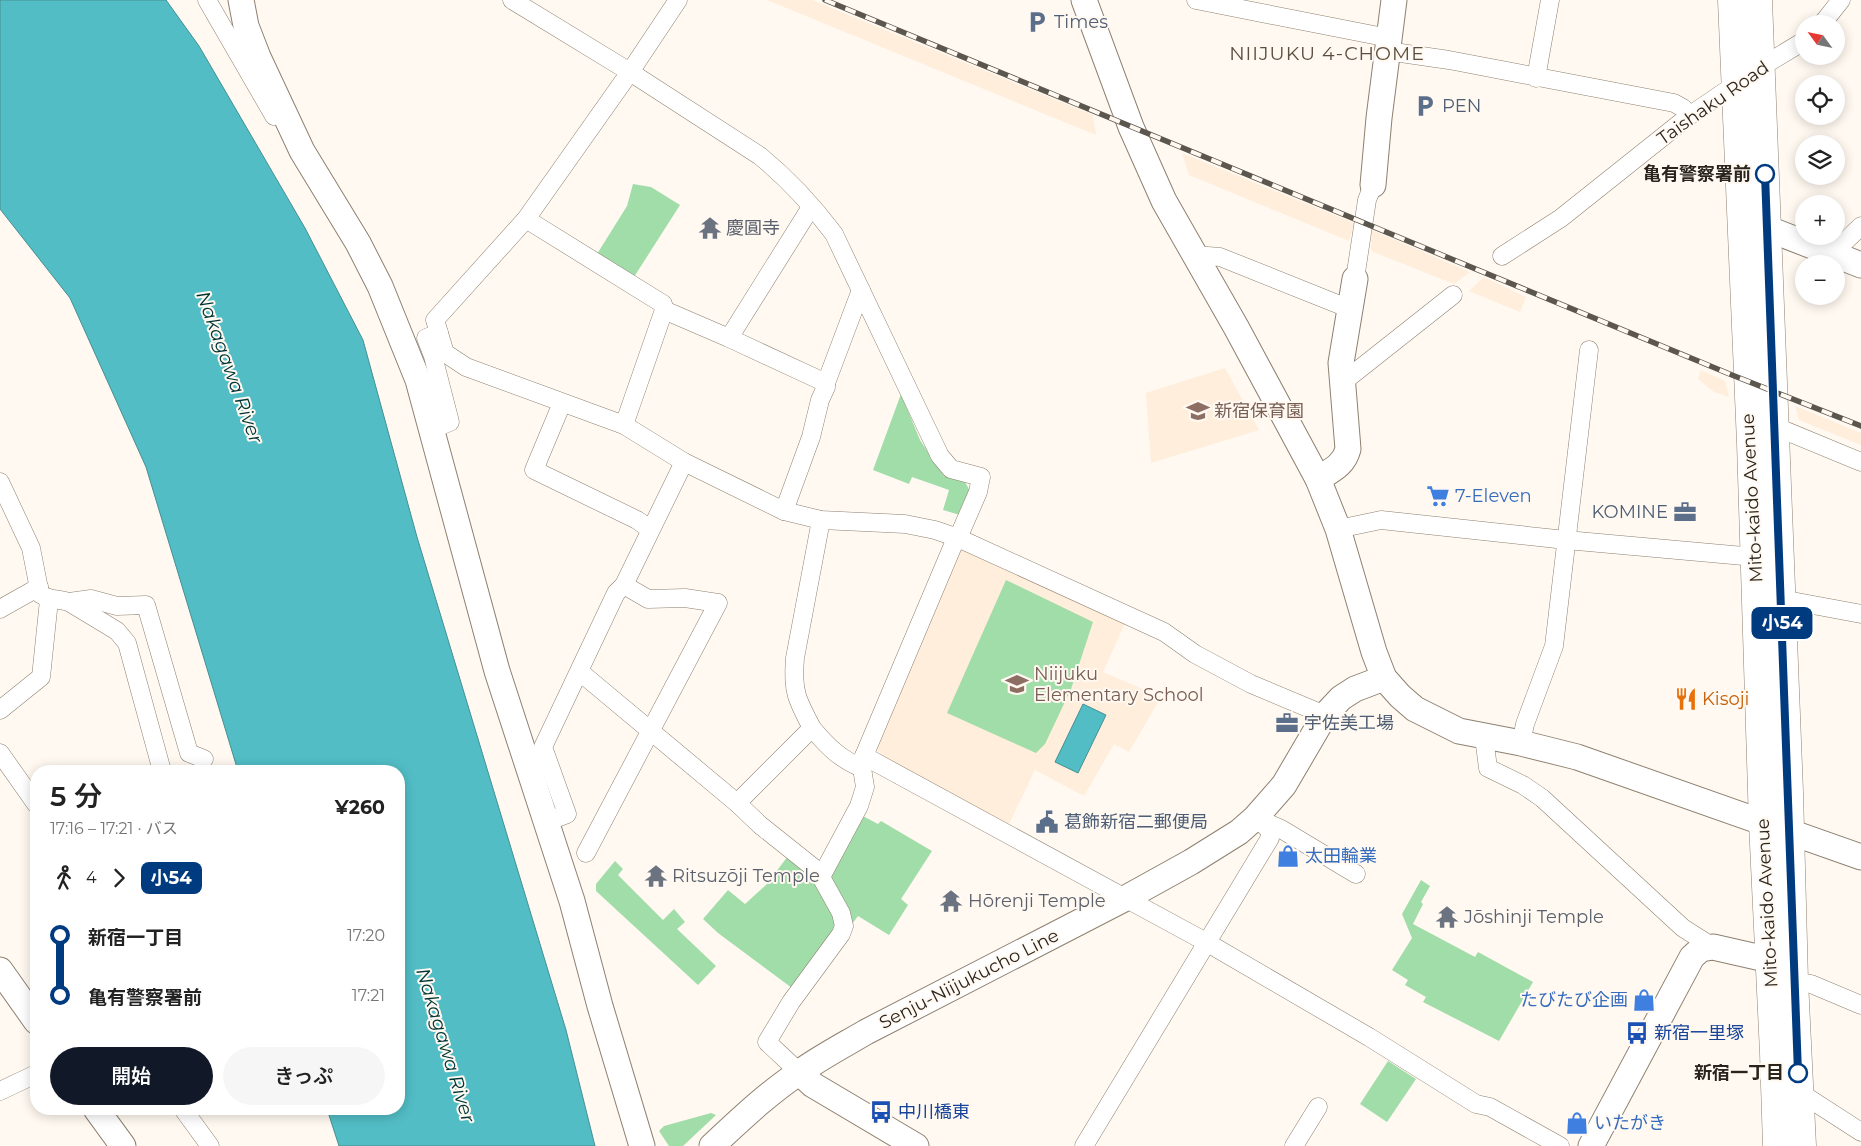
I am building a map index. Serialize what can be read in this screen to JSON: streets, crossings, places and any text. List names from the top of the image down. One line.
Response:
{"streets":{"highway":["Mito-kaido Avenue"],"street":["Taishaku Road","Senju-Niijukucho Line"]},"crossings":[["Taishaku Road","Mito-kaido Avenue"]],"districts":["NIIJUKU 4-CHOME"],"water":["Nakagawa River"],"places":{"parking":["Times","PEN"],"other":["亀有警察署前","新宿一丁目"],"temple":["慶圓寺","Ritsuzōji Temple","Hōrenji Temple","Jōshinji Temple"],"school or university":["新宿保育園","Niijuku Elementary School"],"supermarket":["7-Eleven"],"office":["KOMINE","宇佐美工場"],"restaurant":["Kisoji"],"public building":["葛飾新宿二郵便局"],"shop":["太田輪業","たびたび企画","いたがき"],"bus stop":["新宿一里塚","中川橋東"]},"lines":["bus line 小54"],"north":"top left","page":{"on_map":"小54","map_buttons":["+","−"],"heading":["5 分","17:16 – 17:21 · バス","¥260"],"legs":["4","小54"],"list":[{"name":"新宿一丁目","value":"17:20"},{"name":"亀有警察署前","value":"17:21"}],"buttons":["開始","きっぷ"]}}
